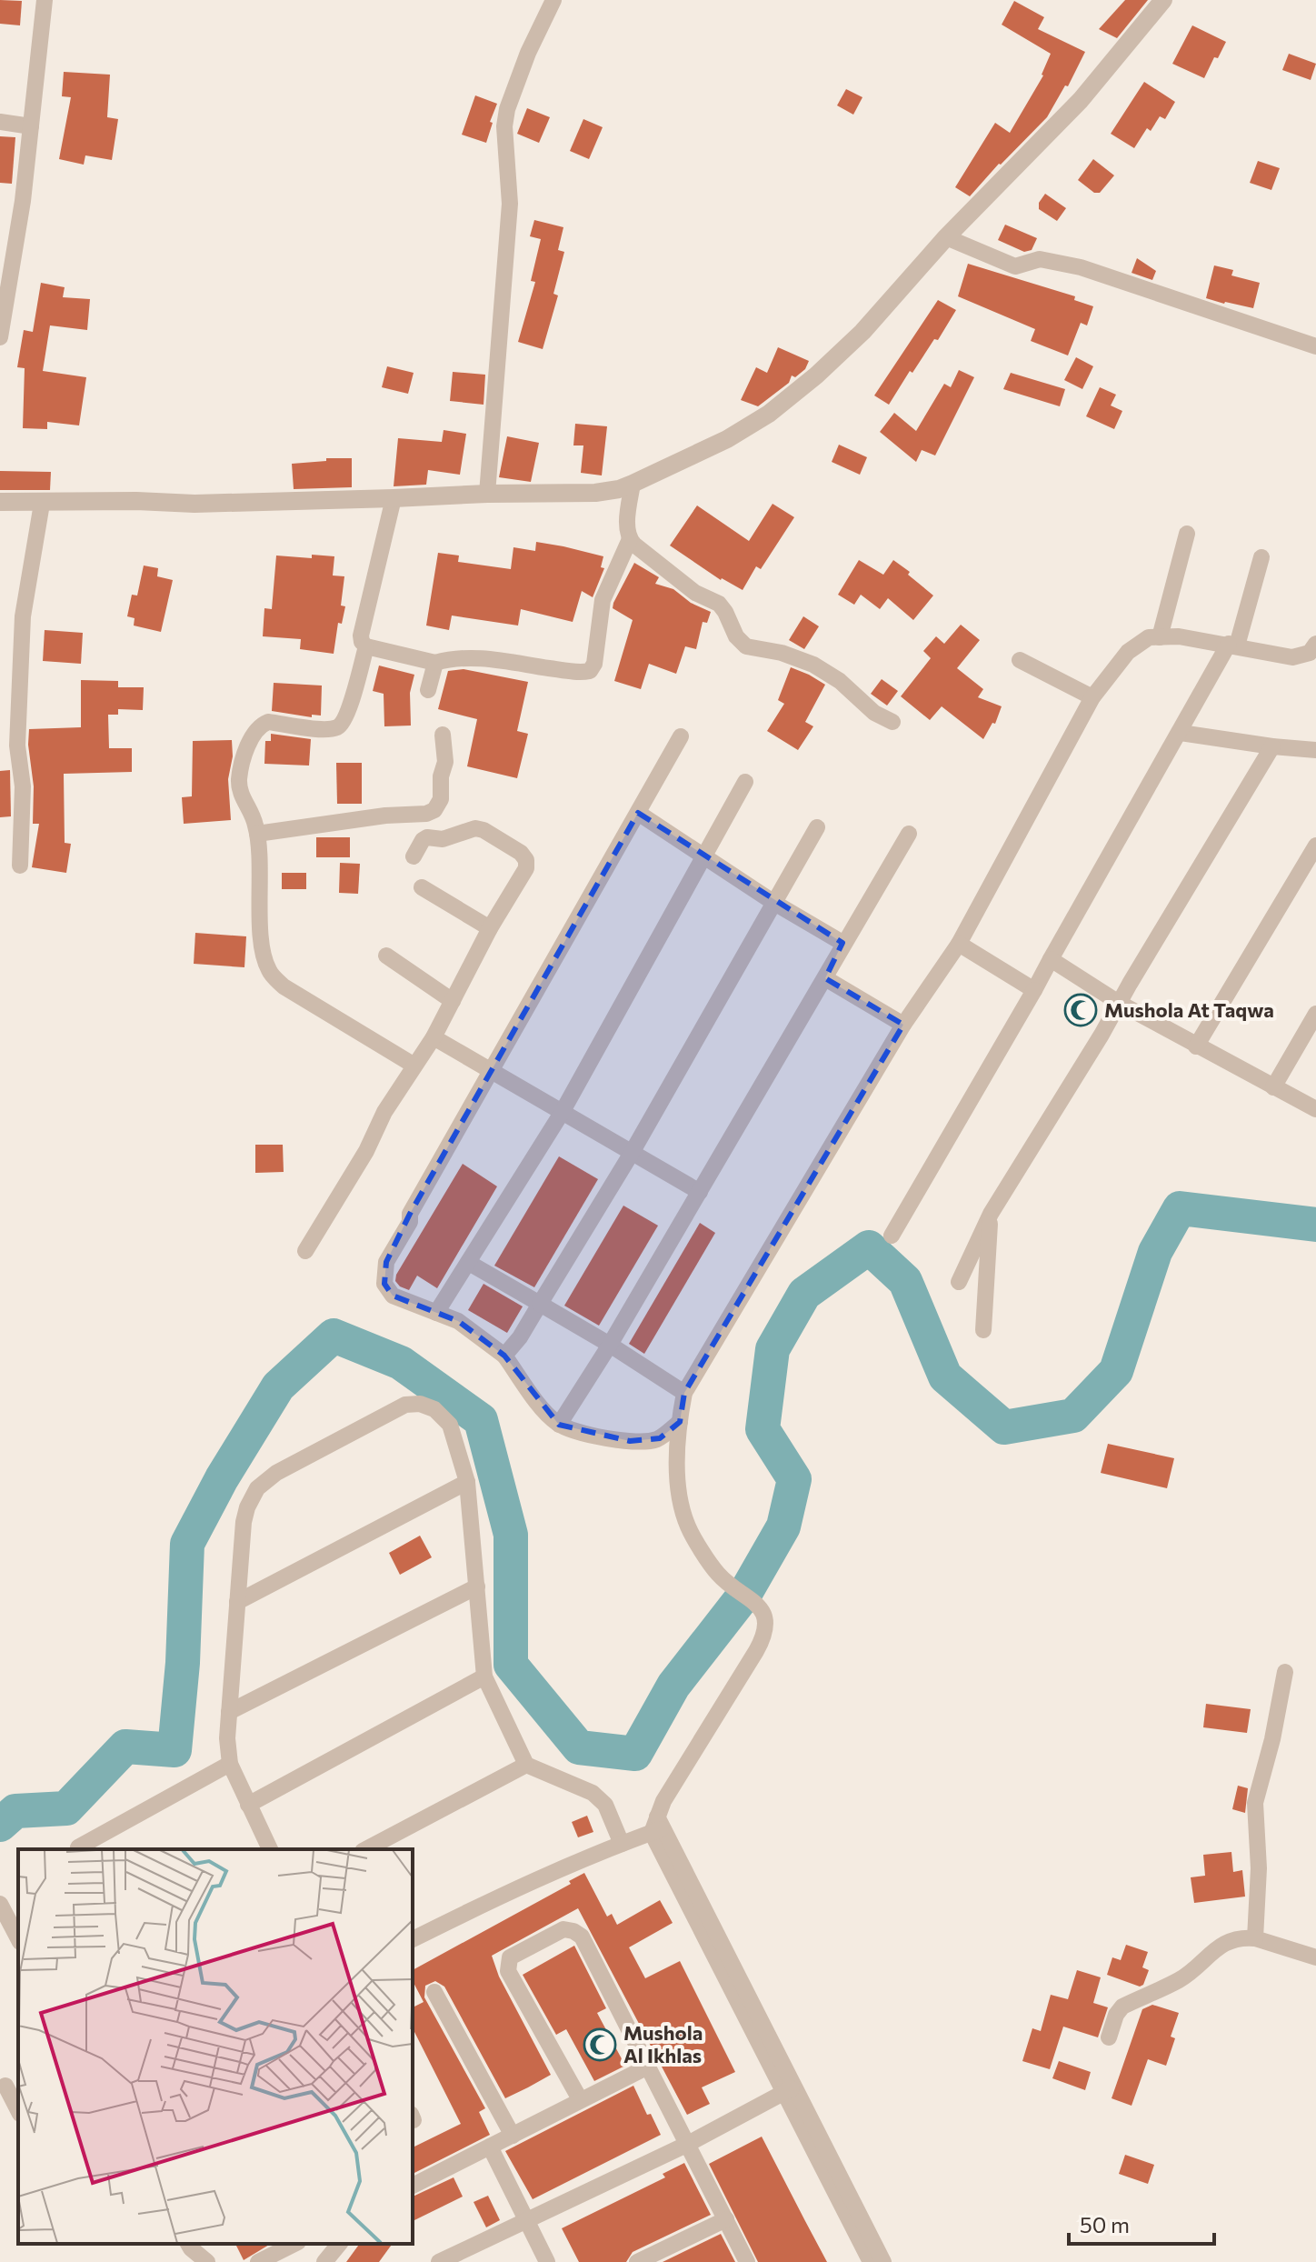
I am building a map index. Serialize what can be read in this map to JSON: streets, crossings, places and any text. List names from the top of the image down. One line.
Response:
{"places":{"mosque":["Mushola At Taqwa","Mushola Al Ikhlas"]},"scale_bar":"50 m"}
